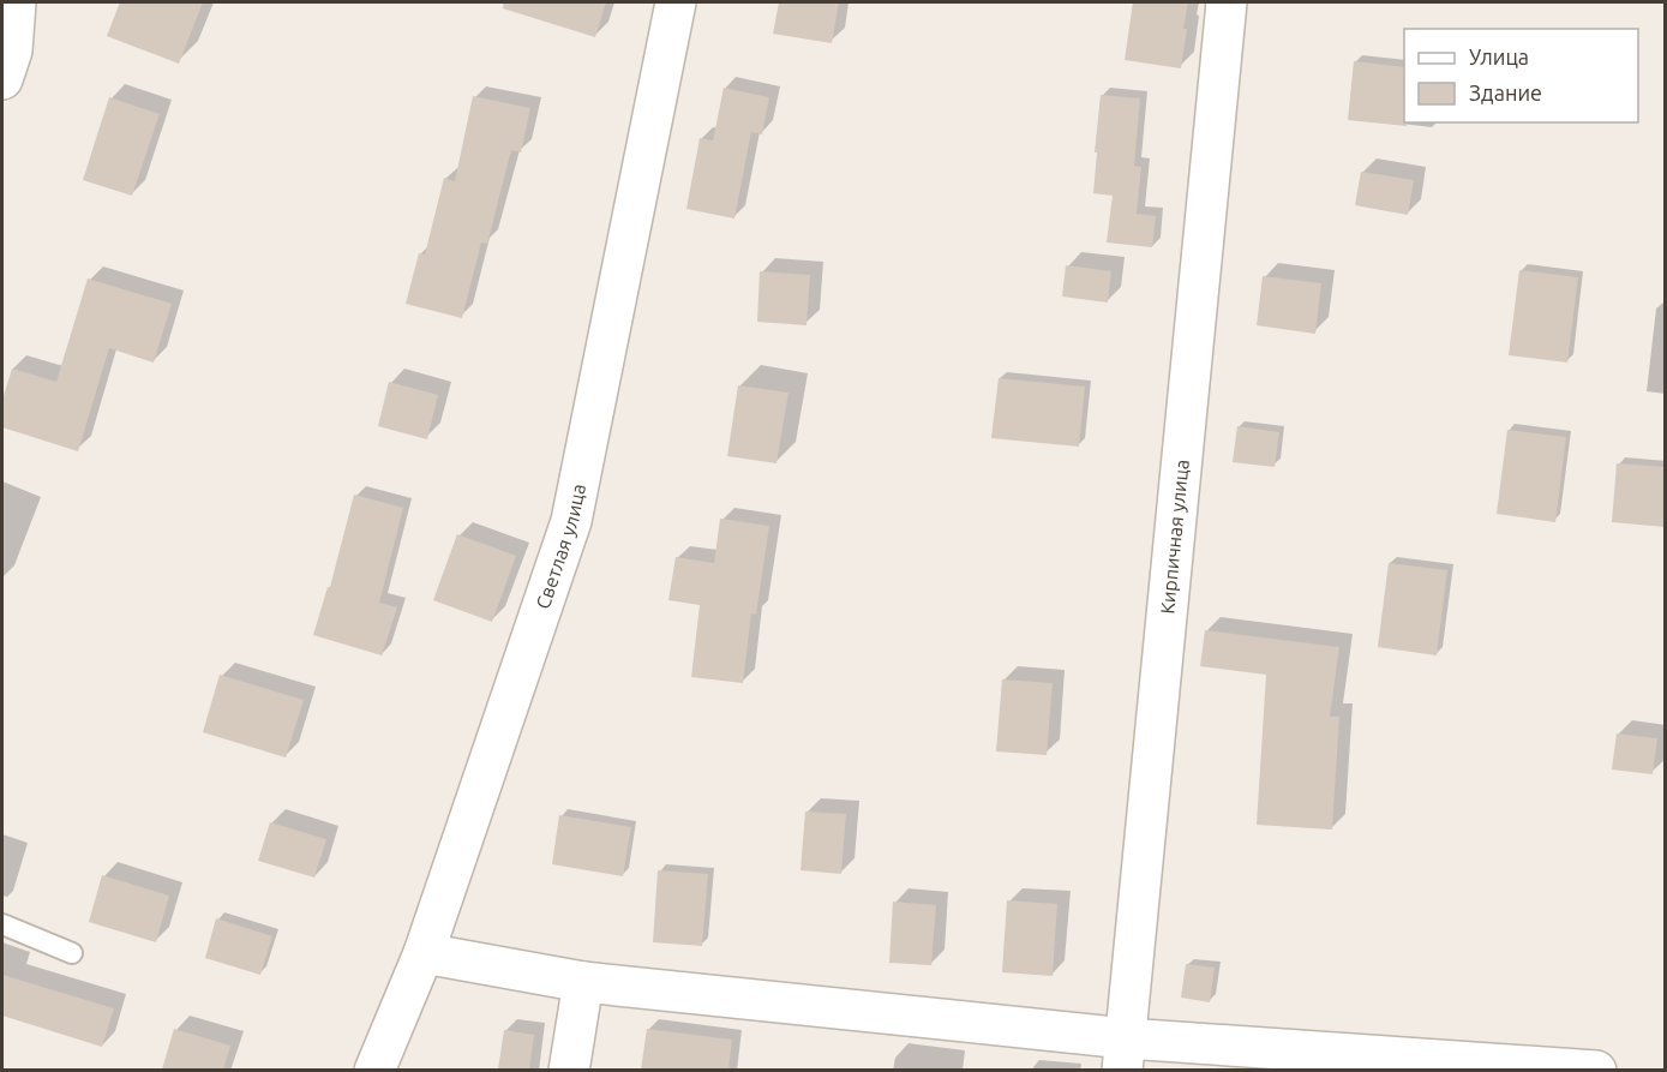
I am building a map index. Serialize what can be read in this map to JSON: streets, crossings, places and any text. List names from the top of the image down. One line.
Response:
{"streets":{"street":["Кирпичная улица","Светлая улица"]},"legend":["Улица","Здание"]}
